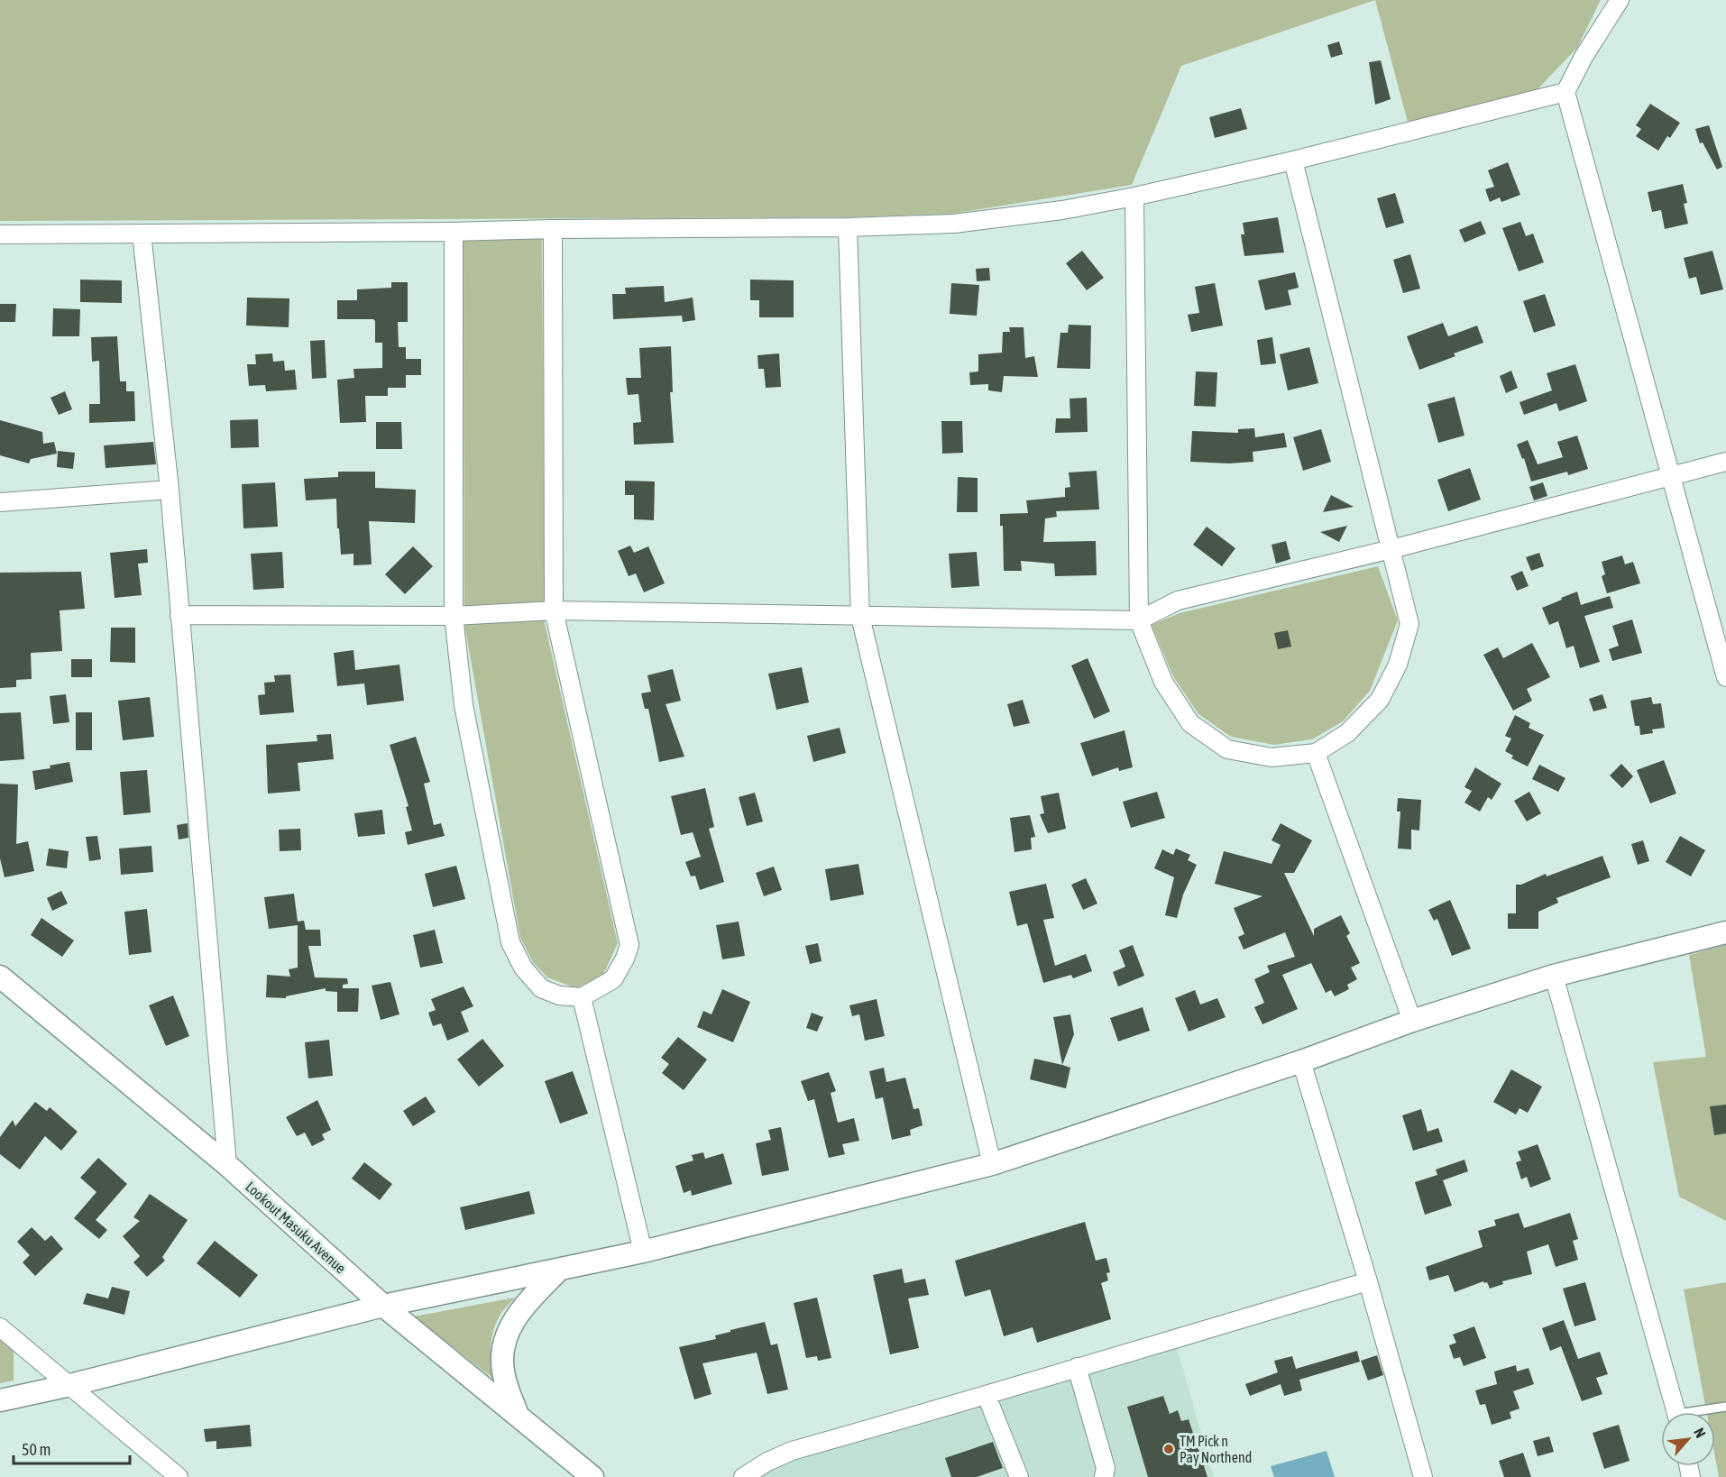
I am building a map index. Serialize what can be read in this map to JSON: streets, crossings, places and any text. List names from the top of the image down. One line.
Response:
{"streets":{"street":["Lookout Masuku Avenue"]},"places":["TM Pick n Pay Northend"],"scale_bar":"50 m","north":"top right"}
